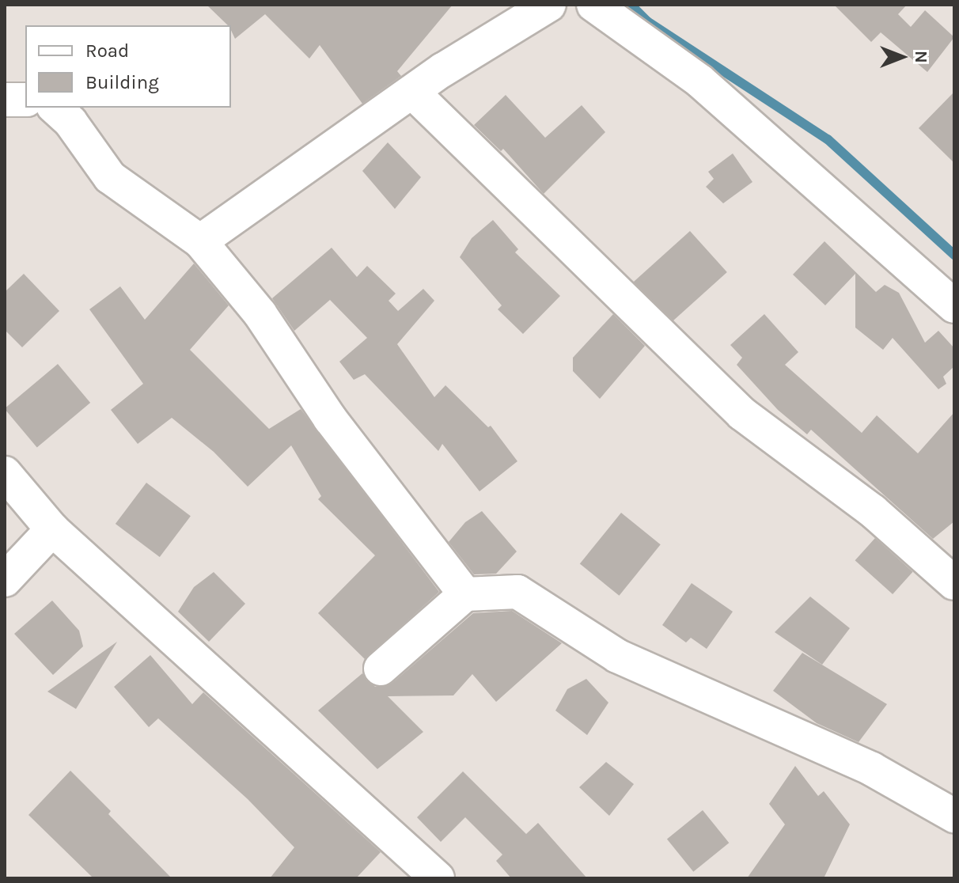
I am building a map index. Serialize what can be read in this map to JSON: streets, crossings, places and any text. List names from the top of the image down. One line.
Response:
{"legend":["Road","Building"],"north":"right"}
